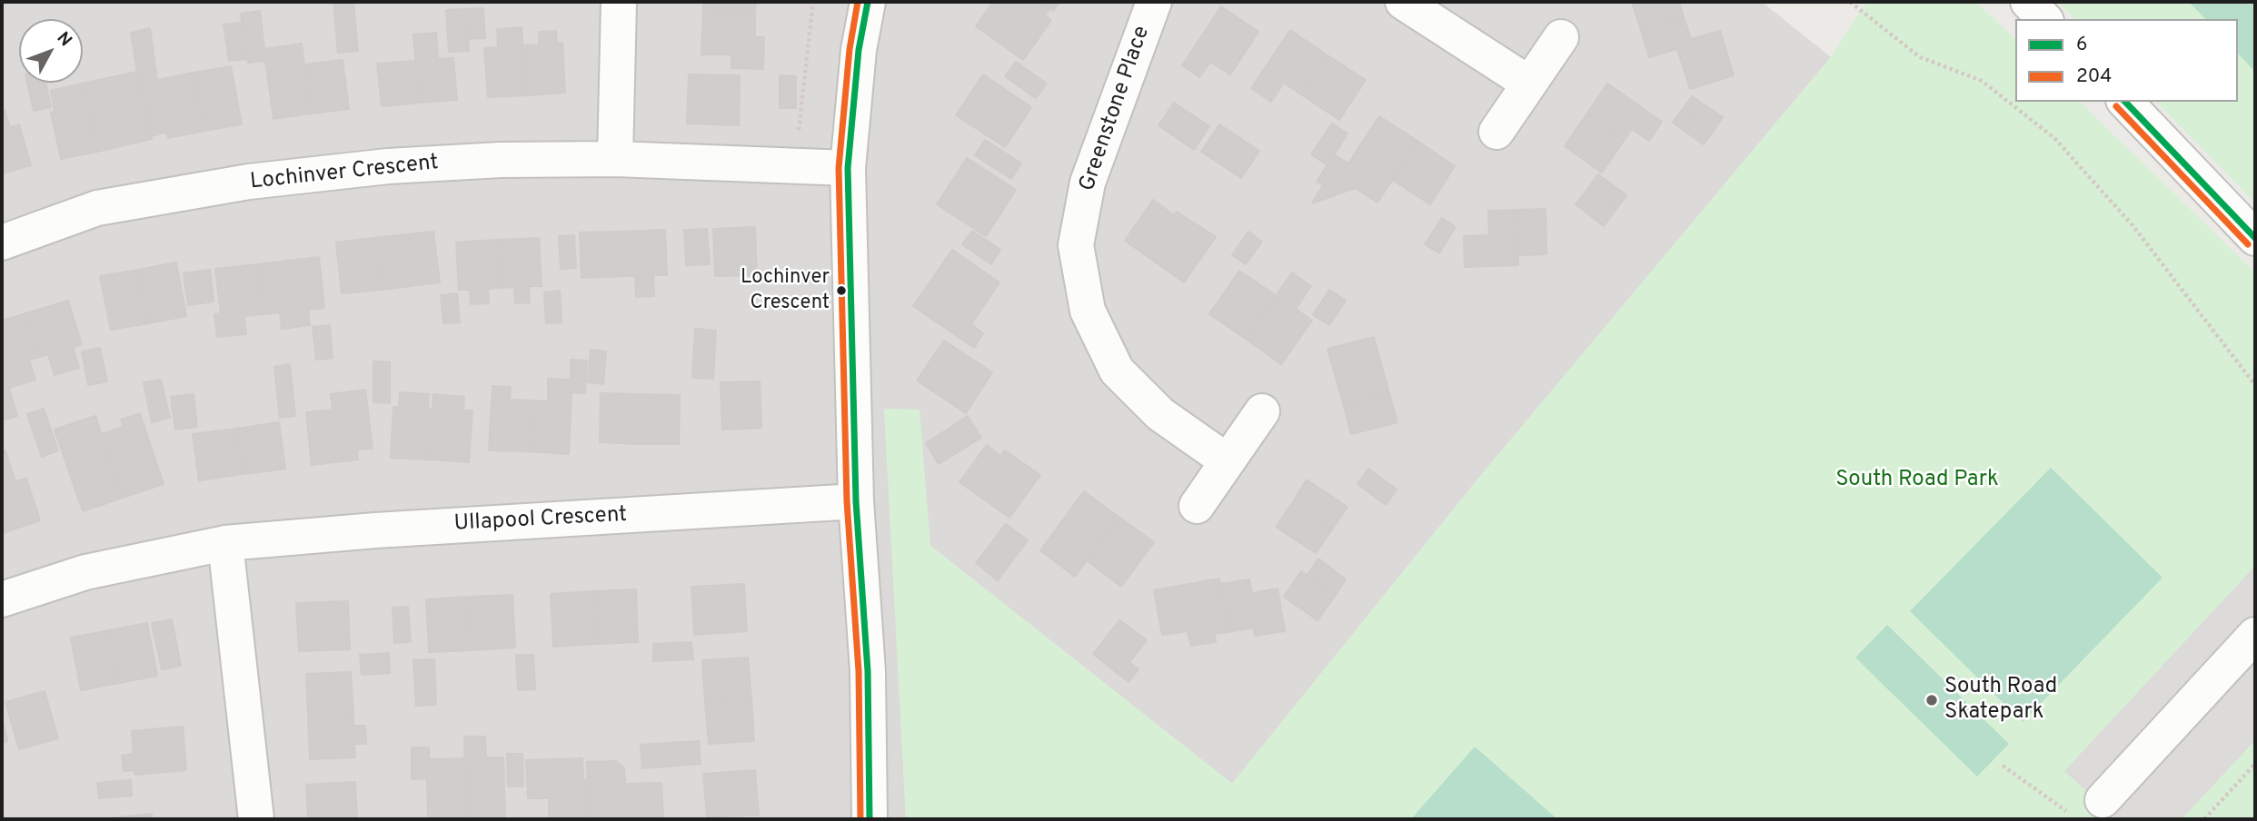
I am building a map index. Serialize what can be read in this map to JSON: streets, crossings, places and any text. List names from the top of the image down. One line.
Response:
{"streets":{"street":["Greenstone Place","Lochinver Crescent","Ullapool Crescent"]},"parks":["South Road Park"],"places":["Lochinver Crescent","South Road Skatepark"],"lines":["transit line 6","transit line 204"],"legend":["6","204"],"north":"top right"}
